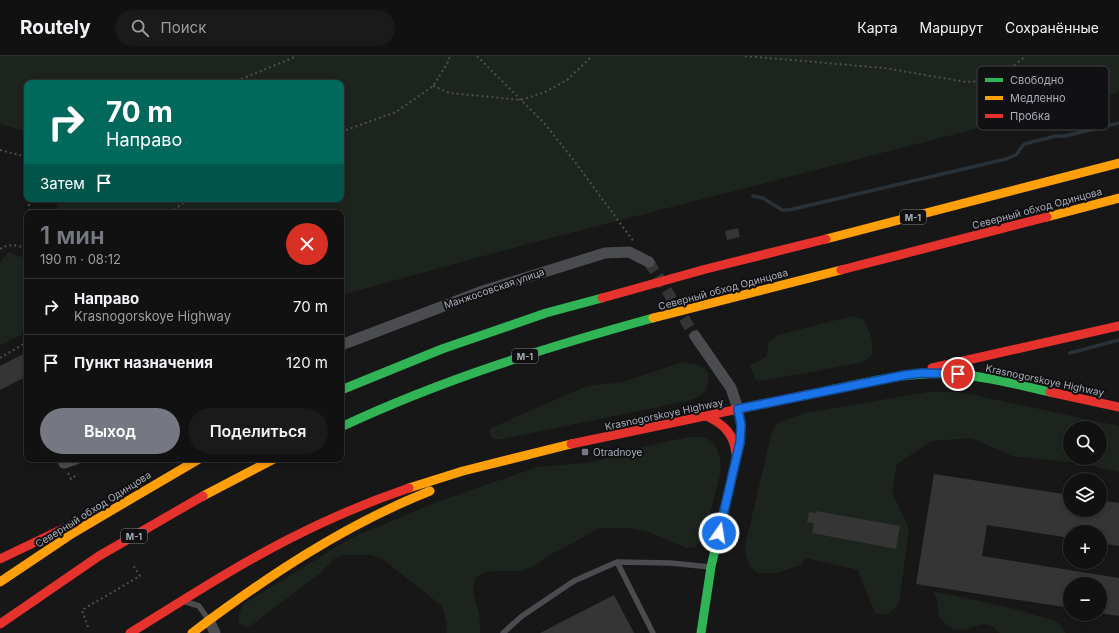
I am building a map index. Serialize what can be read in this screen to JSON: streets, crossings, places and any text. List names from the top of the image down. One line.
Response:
{"streets":{"main road":["Северный обход Одинцова","М-1","Krasnogorskoye Highway"],"street":["Манжосовская улица"]},"places":{"transit":["Otradnoye"]},"legend":["Свободно","Медленно","Пробка"],"page":{"header":"Routely","search":"Поиск","nav":["Карта","Маршрут","Сохранённые"],"turn":["70 m","Направо"],"then":"Затем","heading":["1 мин","190 m · 08:12"],"list":[{"name":"Направо","note":"Krasnogorskoye Highway","value":"70 m"},{"name":"Пункт назначения","value":"120 m"}],"buttons":["Выход","Поделиться"],"map_buttons":["+","−"]}}
